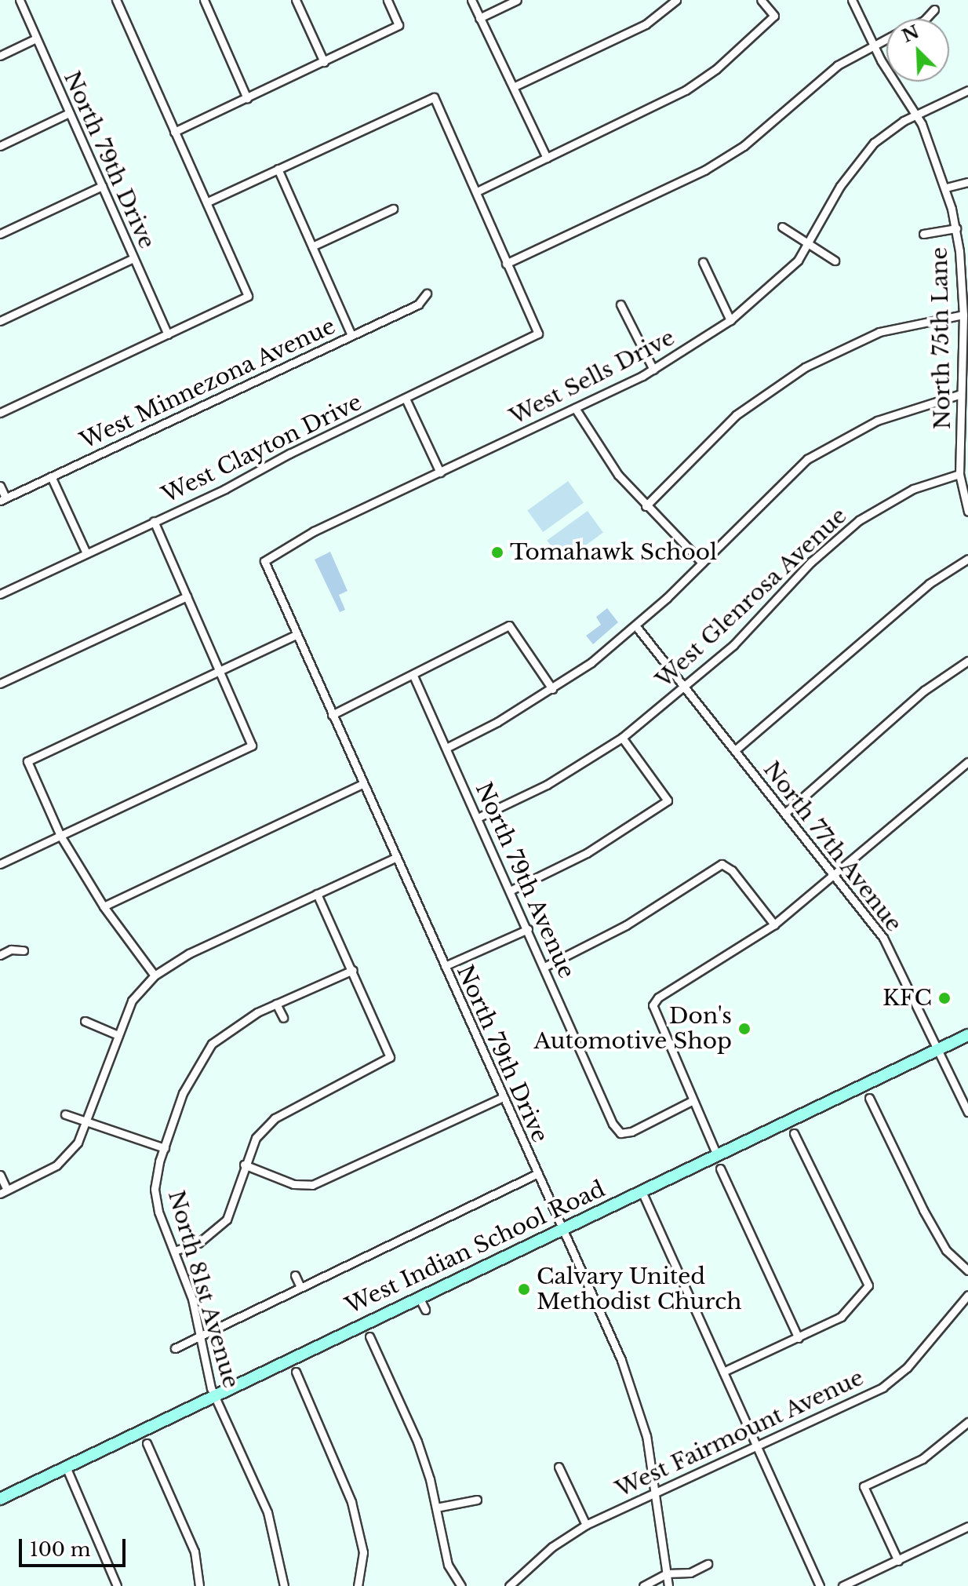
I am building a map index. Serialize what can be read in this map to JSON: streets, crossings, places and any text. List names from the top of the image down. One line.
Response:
{"streets":{"main road":["West Indian School Road"],"street":["North 79th Drive","North 75th Lane","West Sells Drive","West Minnezona Avenue","West Clayton Drive","West Glenrosa Avenue","North 77th Avenue","North 79th Avenue","North 81st Avenue","West Fairmount Avenue"]},"crossings":[["North 79th Drive","West Sells Drive"],["North 79th Drive","West Indian School Road"],["North 79th Drive","West Fairmount Avenue"],["North 75th Lane","West Sells Drive"],["North 75th Lane","West Glenrosa Avenue"],["West Glenrosa Avenue","North 77th Avenue"],["West Glenrosa Avenue","North 79th Avenue"],["North 77th Avenue","West Indian School Road"],["West Indian School Road","North 81st Avenue"]],"places":["Tomahawk School","KFC","Don's Automotive Shop","Calvary United Methodist Church"],"scale_bar":"100 m","north":"top left"}
